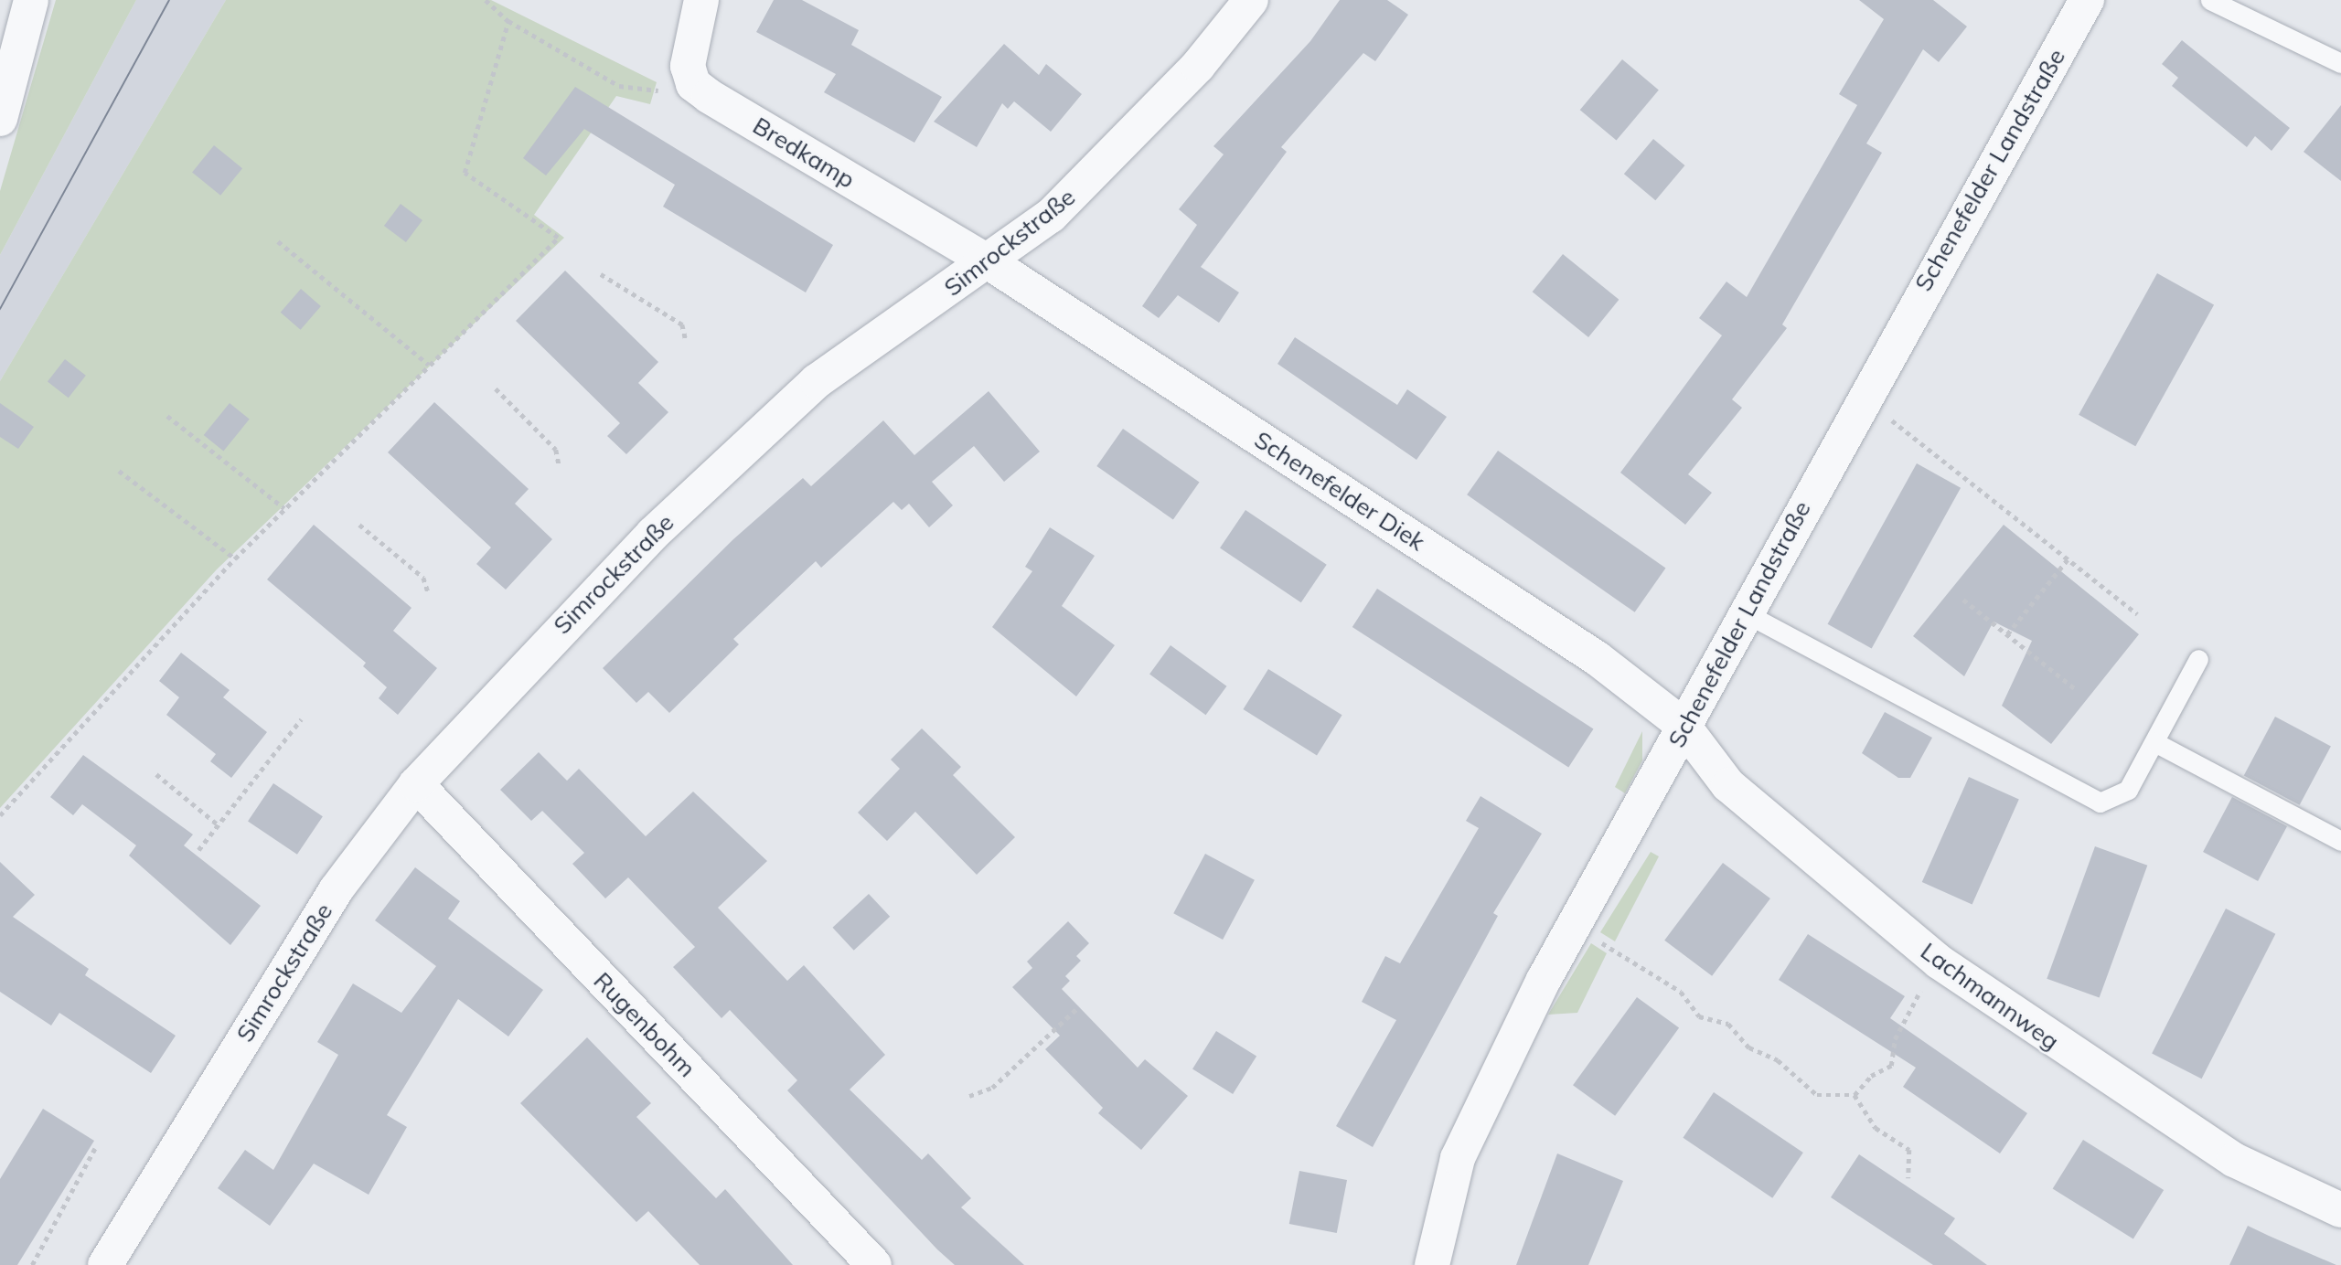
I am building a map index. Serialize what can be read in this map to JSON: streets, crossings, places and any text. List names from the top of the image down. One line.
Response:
{"streets":{"street":["Bredkamp","Schenefelder Landstraße","Simrockstraße","Schenefelder Diek","Lachmannweg","Rugenbohm"]},"crossings":[["Bredkamp","Simrockstraße"],["Bredkamp","Schenefelder Diek"],["Schenefelder Landstraße","Schenefelder Diek"],["Schenefelder Landstraße","Lachmannweg"],["Simrockstraße","Schenefelder Diek"],["Simrockstraße","Rugenbohm"],["Schenefelder Diek","Lachmannweg"]]}
